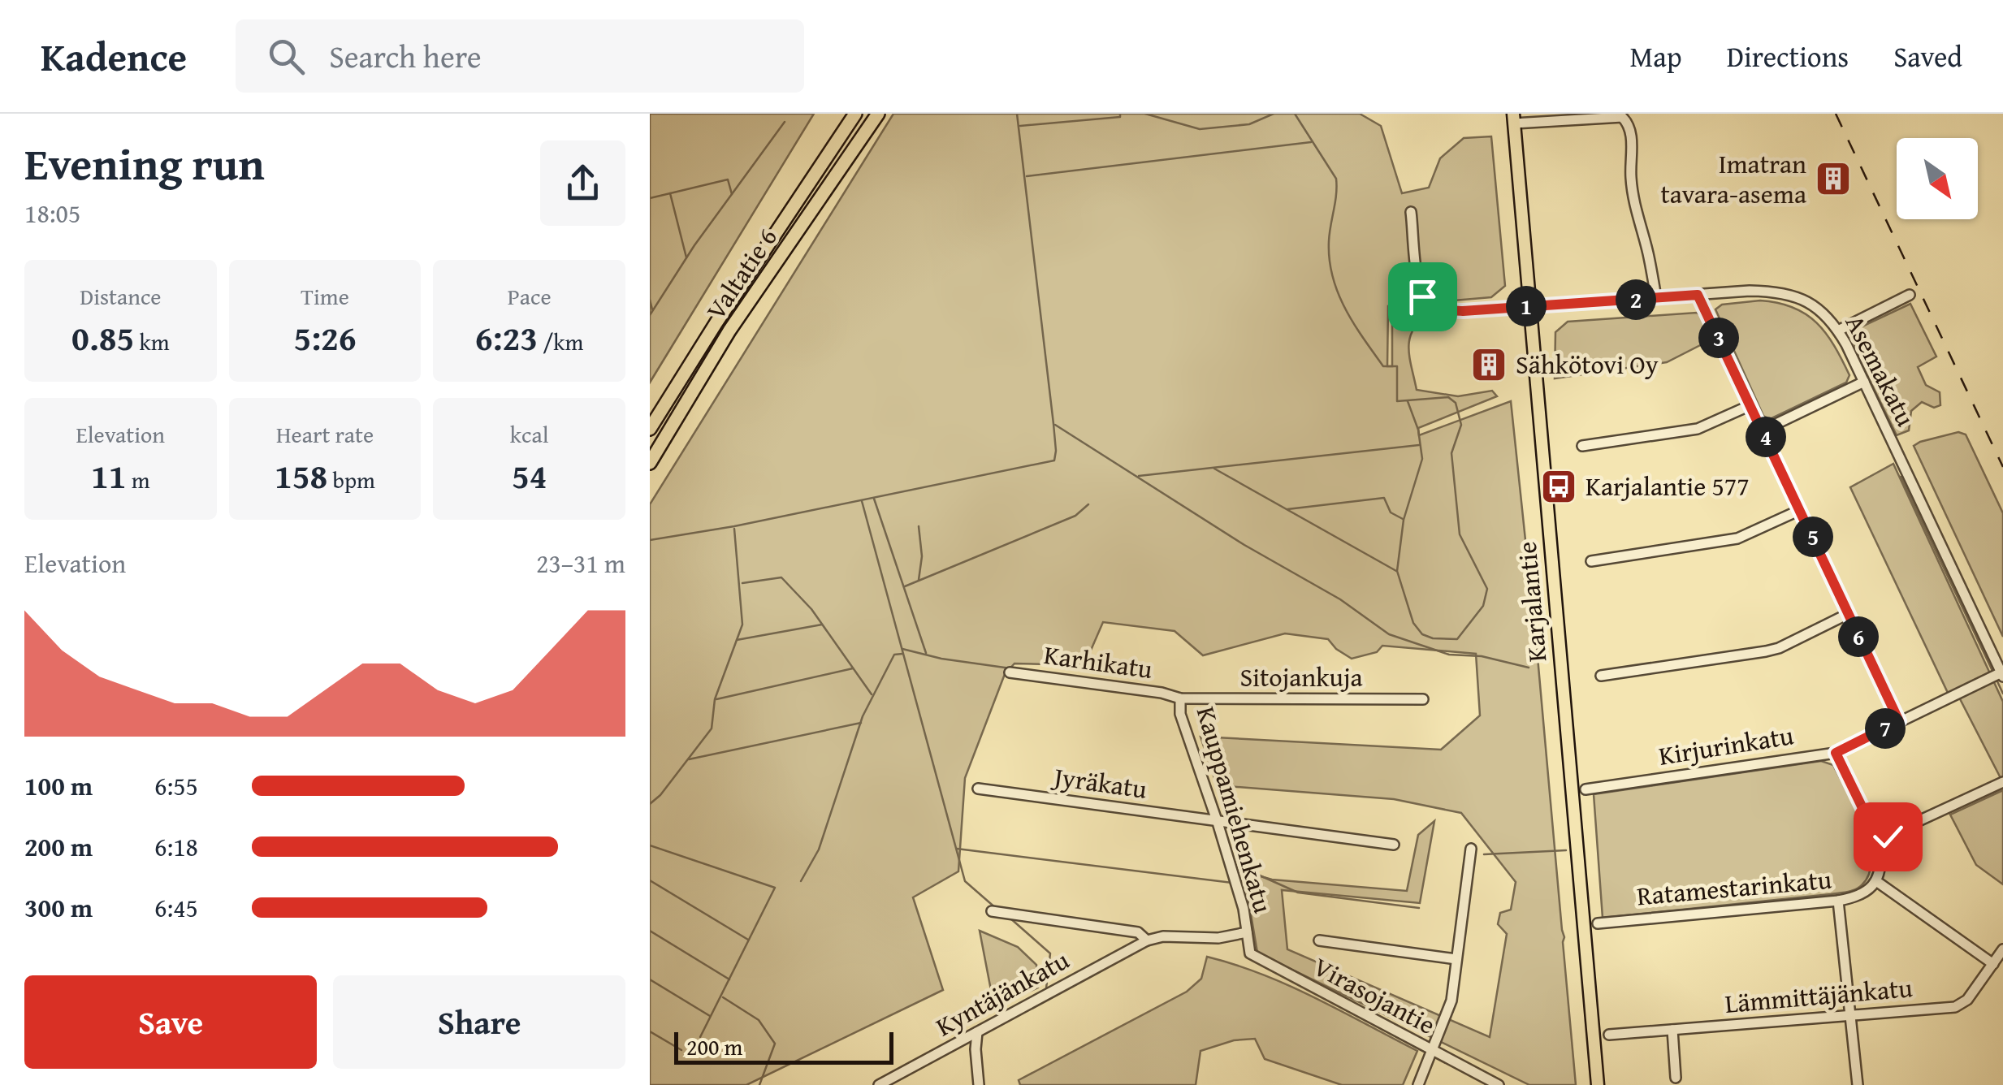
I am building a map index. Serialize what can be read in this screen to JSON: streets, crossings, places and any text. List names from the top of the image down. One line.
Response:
{"streets":{"highway":["Valtatie 6"],"main road":["Karjalantie"],"street":["Asemakatu","Karhikatu","Sitojankuja","Kirjurinkatu","Jyräkatu","Kauppamiehenkatu","Ratamestarinkatu","Kyntäjänkatu","Virasojantie","Lämmittäjänkatu"]},"crossings":[["Asemakatu","Karjalantie"],["Asemakatu","Kirjurinkatu"],["Karhikatu","Sitojankuja"],["Karhikatu","Kauppamiehenkatu"],["Sitojankuja","Kauppamiehenkatu"],["Jyräkatu","Kauppamiehenkatu"],["Kauppamiehenkatu","Virasojantie"]],"places":{"building":["Imatran tavara-asema","Sähkötovi Oy"],"bus stop":["Karjalantie 577"]},"scale_bar":"200 m","north":"bottom right","page":{"header":"Kadence","search":"Search here","nav":["Map","Directions","Saved"],"heading":["Evening run","18:05"],"stats":[["Distance","0.85 km"],["Time","5:26"],["Pace","6:23 /km"],["Elevation","11 m"],["Heart rate","158 bpm"],["kcal","54"]],"pins":["2","1","3","4","5","6","7"],"chart":["Elevation","23–31 m"],"list":[{"name":"100 m","note":"6:55"},{"name":"200 m","note":"6:18"},{"name":"300 m","note":"6:45"}],"buttons":["Save","Share"],"scale":"200 m"}}
